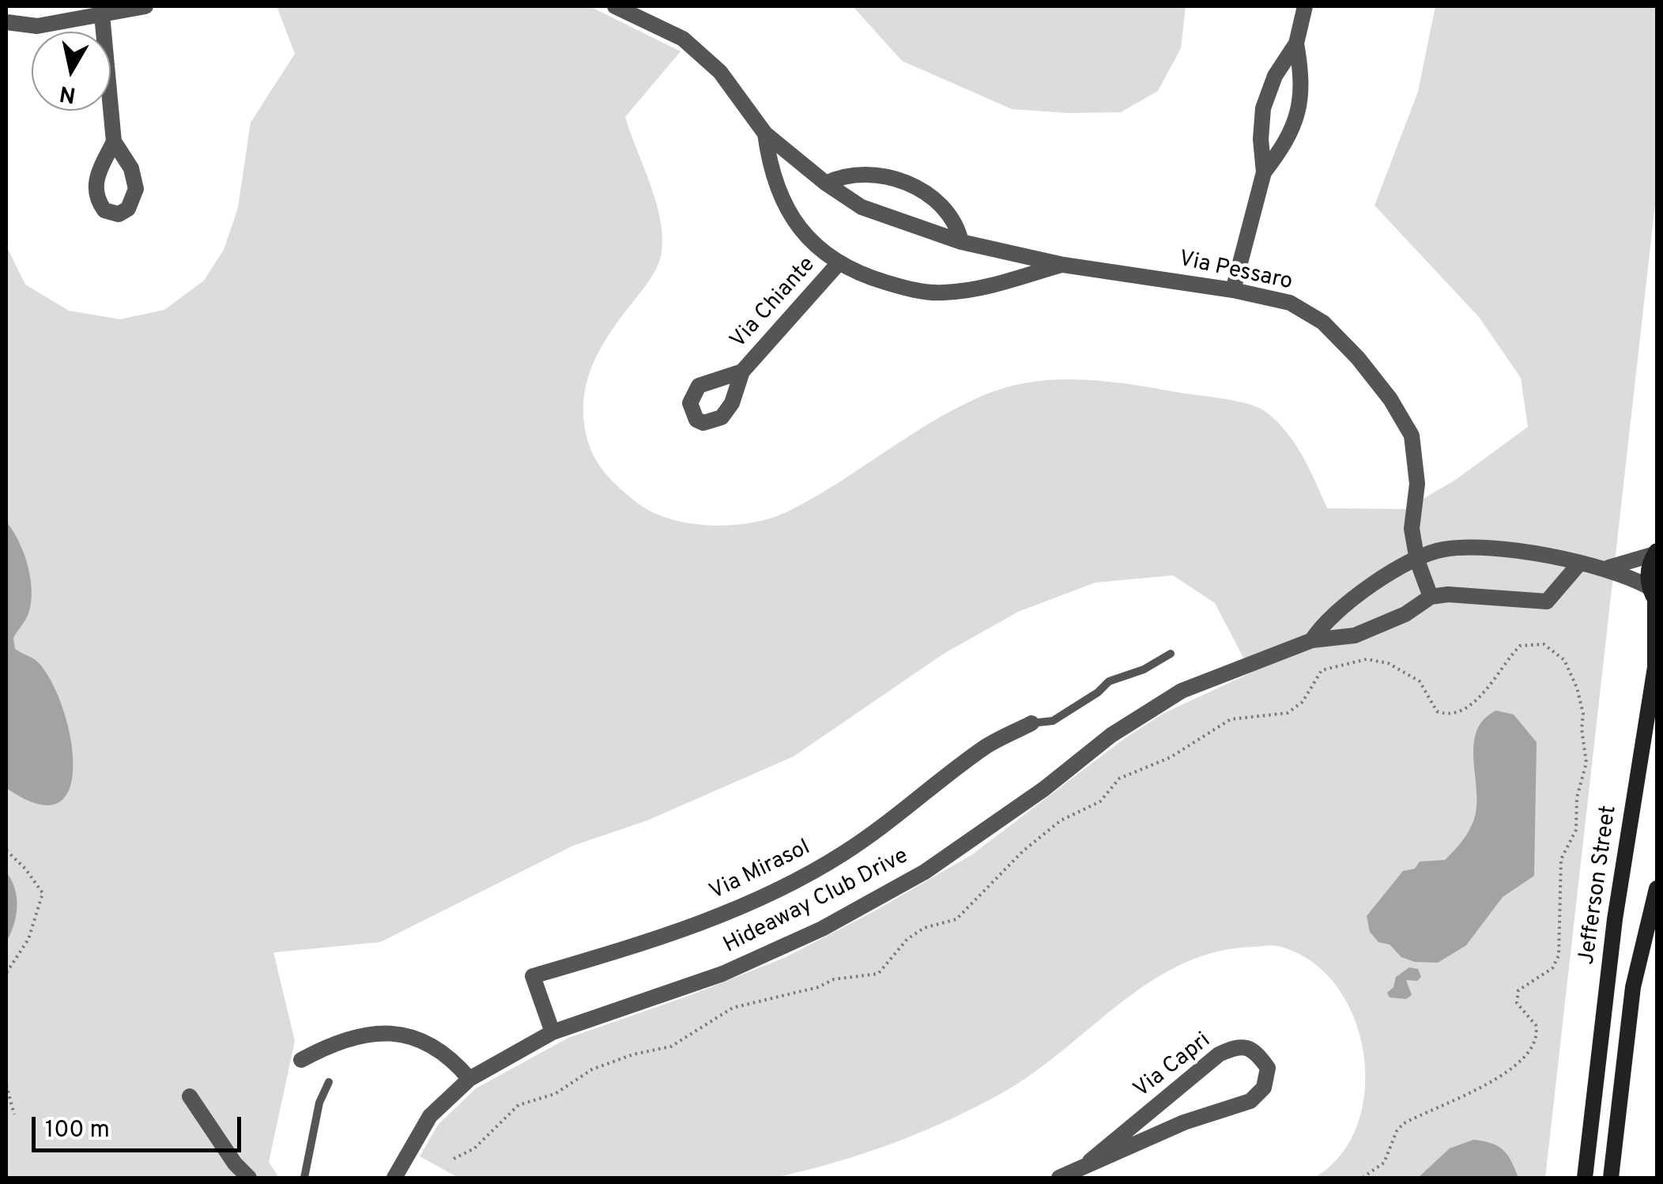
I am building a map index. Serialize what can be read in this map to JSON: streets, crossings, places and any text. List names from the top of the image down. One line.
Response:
{"streets":{"main road":["Jefferson Street"],"street":["Via Pessaro","Via Chiante","Via Mirasol","Hideaway Club Drive","Via Capri"]},"crossings":[["Via Pessaro","Via Chiante"],["Via Pessaro","Hideaway Club Drive"],["Via Mirasol","Hideaway Club Drive"],["Jefferson Street","Hideaway Club Drive"]],"scale_bar":"100 m","north":"bottom"}
